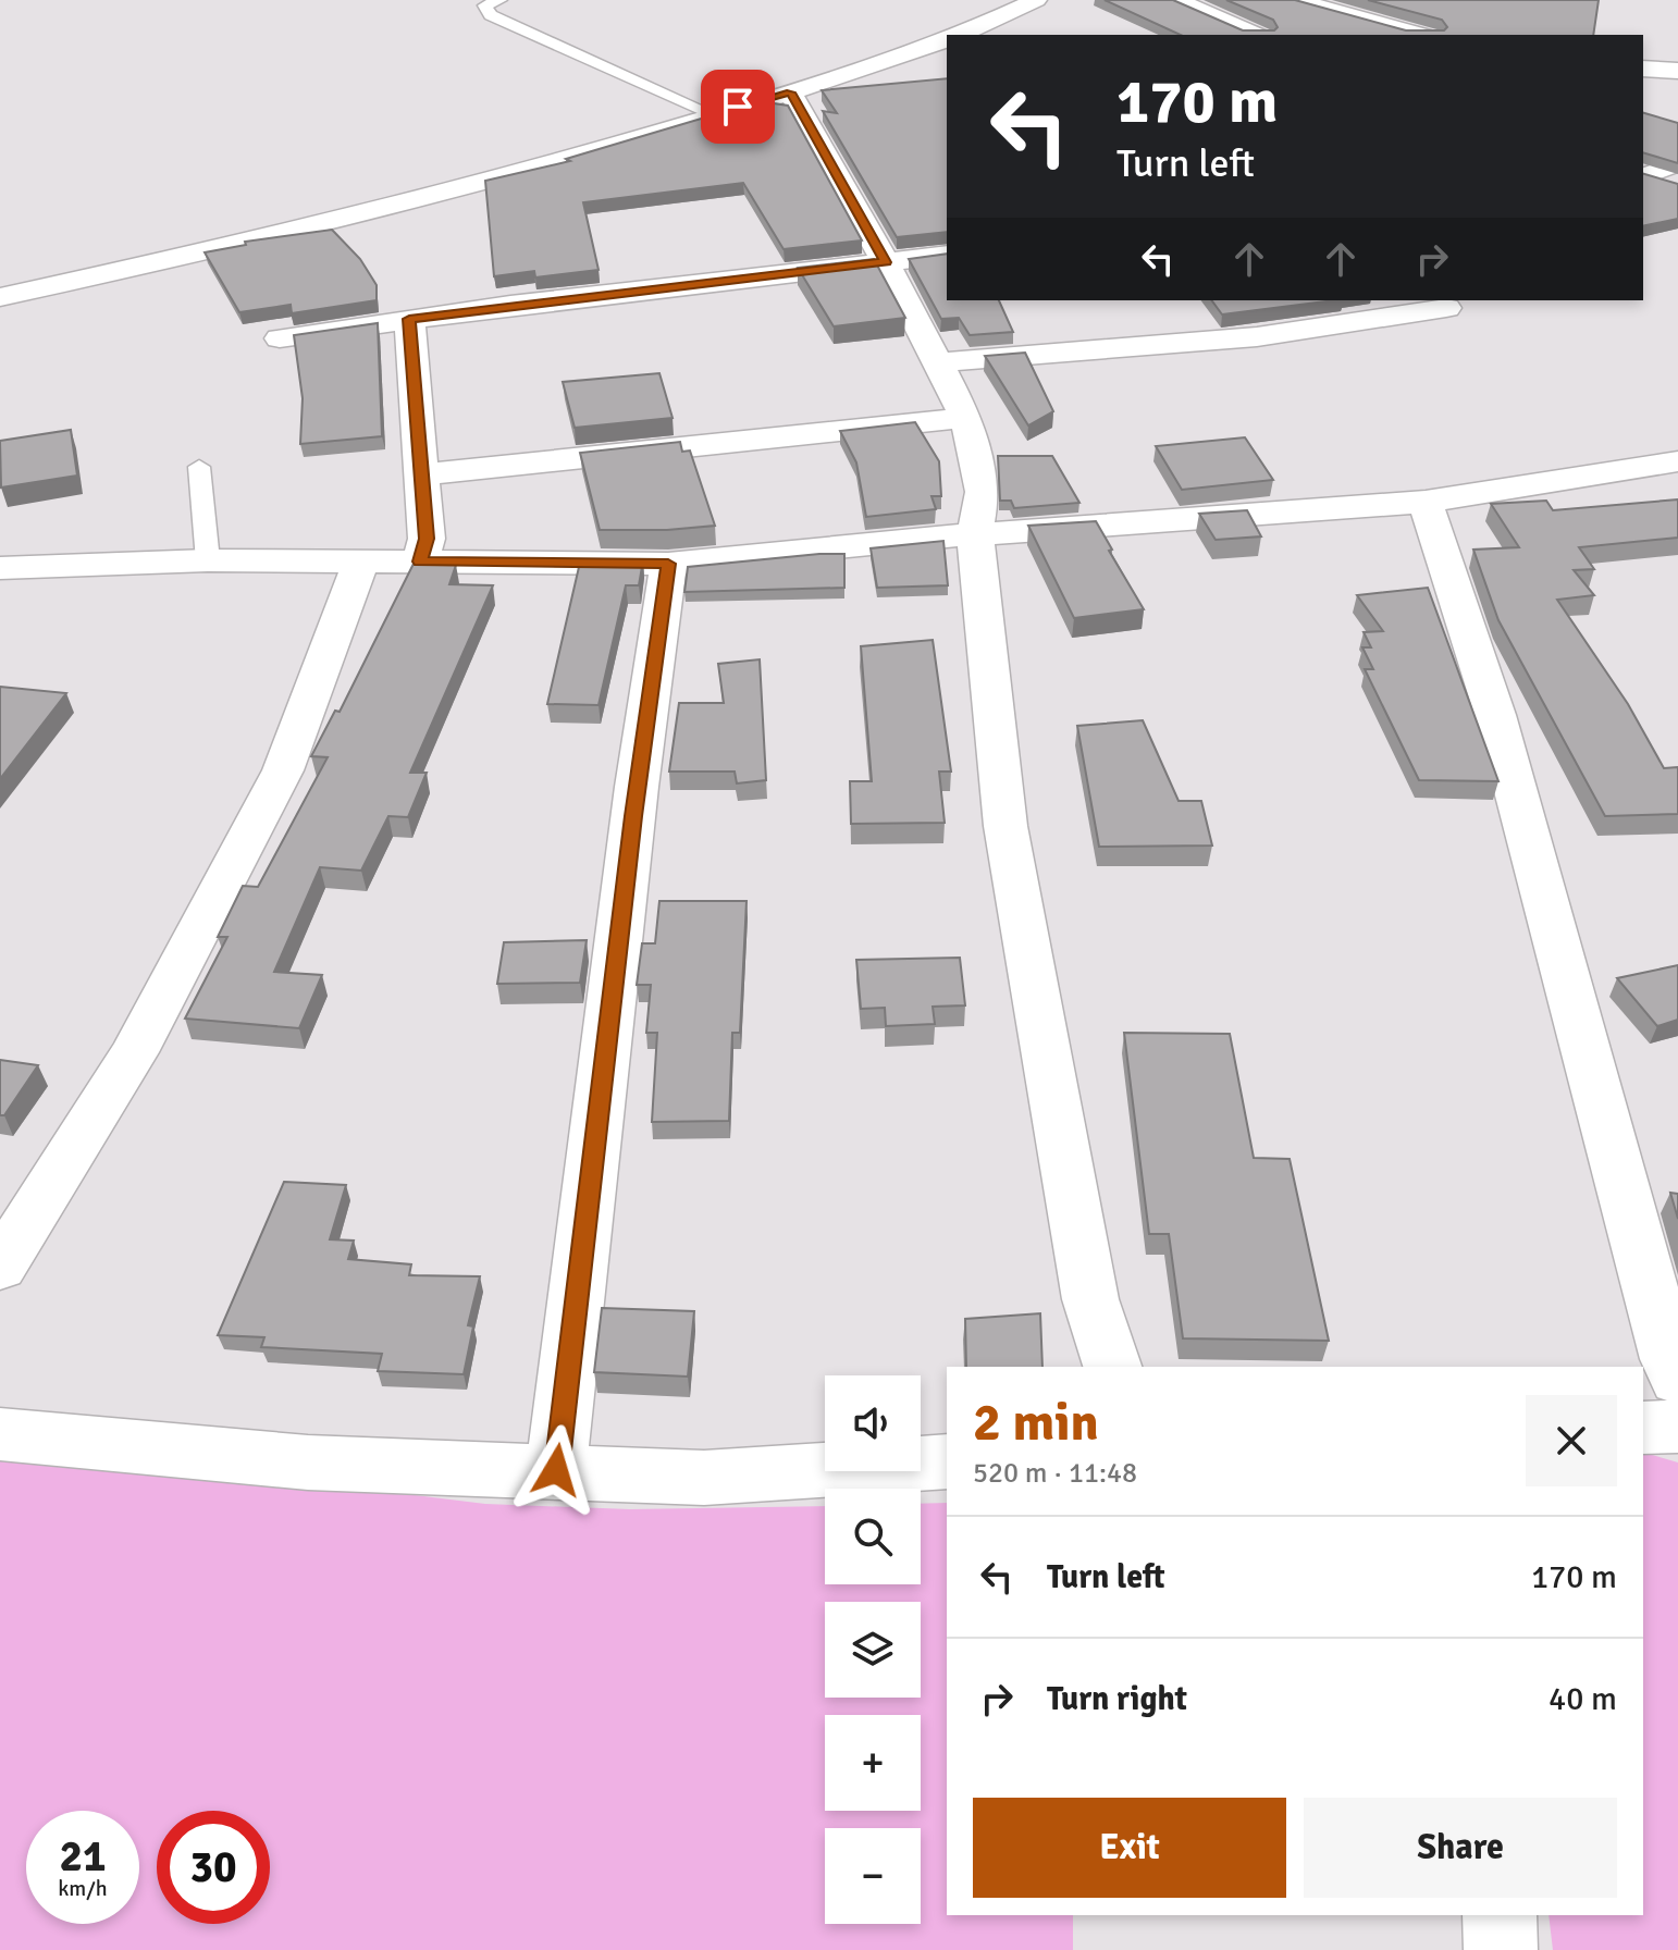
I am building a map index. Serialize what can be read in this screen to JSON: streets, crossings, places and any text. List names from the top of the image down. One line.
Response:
{"page":{"turn":["170 m","Turn left"],"heading":["2 min","520 m · 11:48"],"map_buttons":["+","−"],"list":[{"name":"Turn left","value":"170 m"},{"name":"Turn right","value":"40 m"}],"buttons":["Exit","Share"],"speed":"21 km/h","limit":"30"}}
